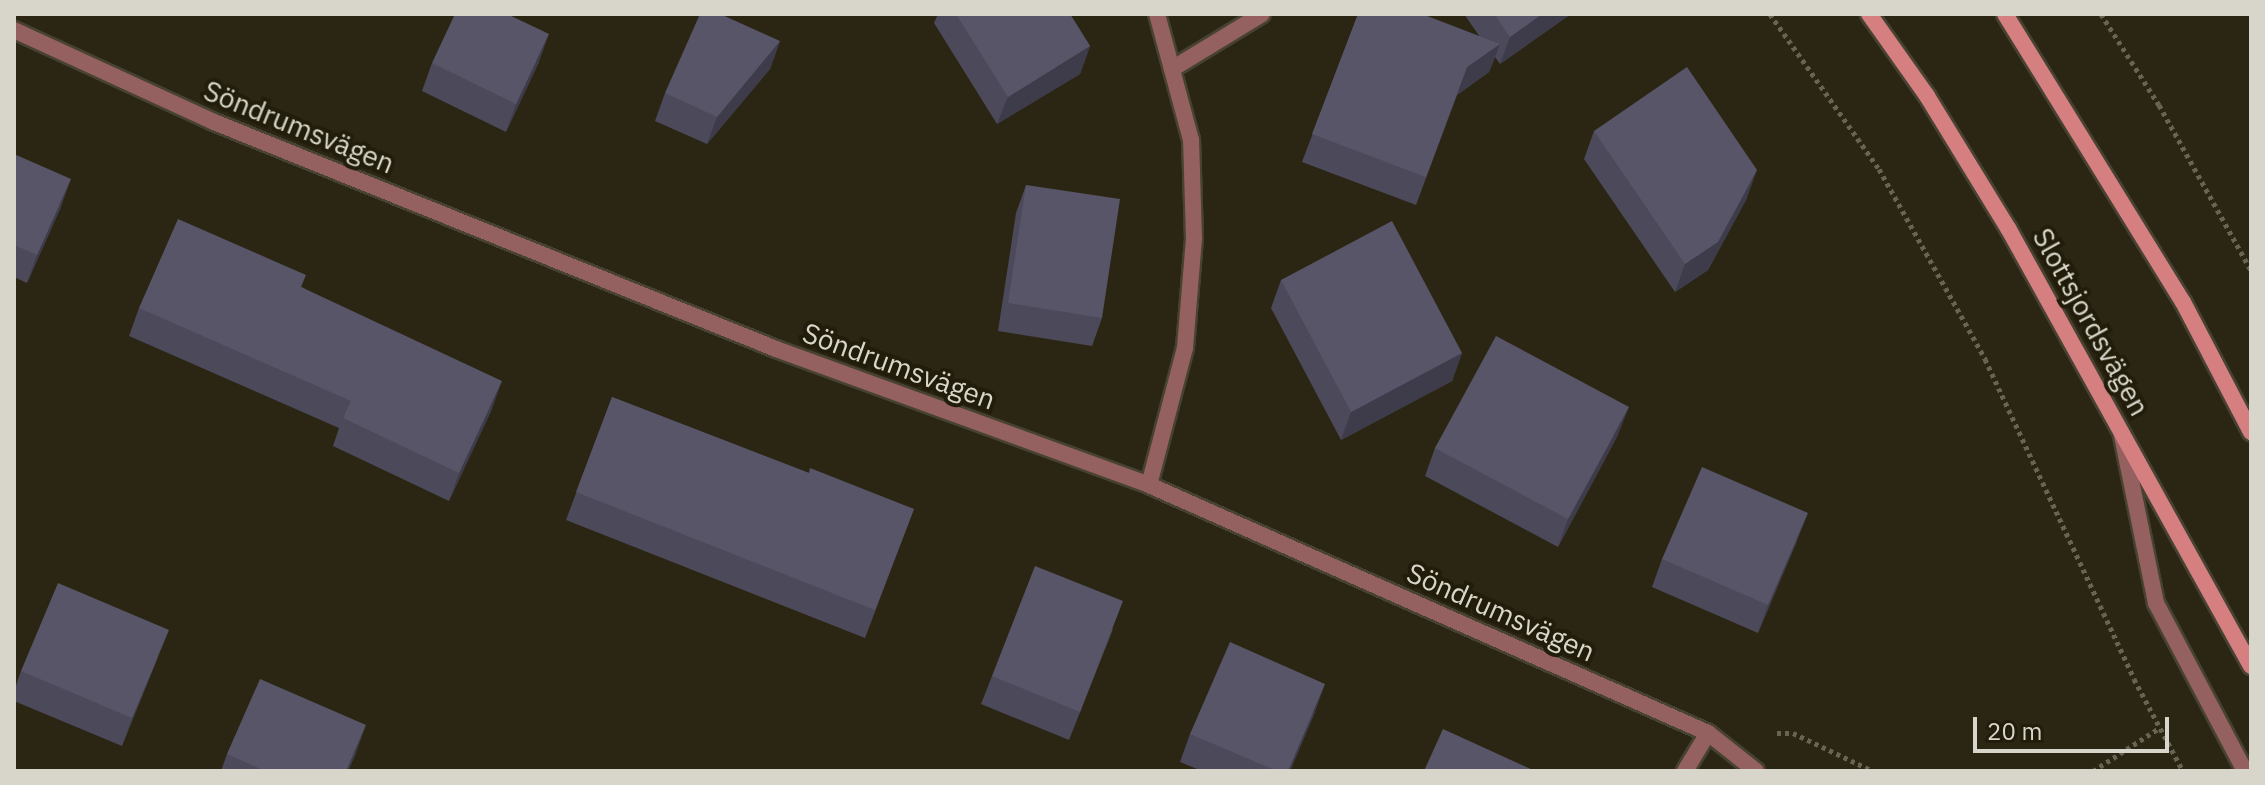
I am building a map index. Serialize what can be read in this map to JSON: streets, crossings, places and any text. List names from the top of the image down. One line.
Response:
{"streets":{"main road":["Slottsjordsvägen"],"street":["Söndrumsvägen"]},"scale_bar":"20 m"}
